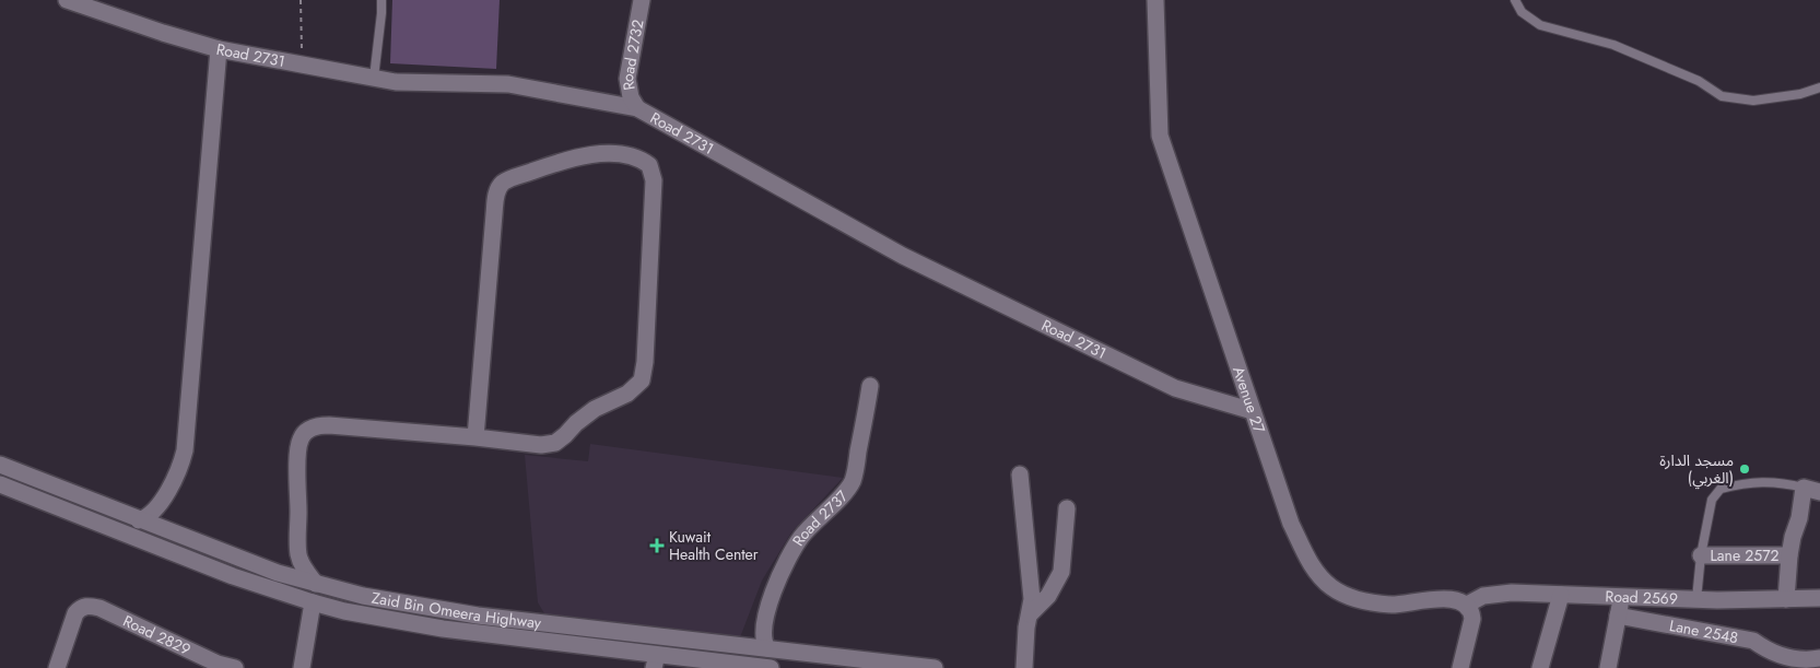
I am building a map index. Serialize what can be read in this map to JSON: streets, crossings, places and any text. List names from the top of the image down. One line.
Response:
{"streets":{"street":["Road 2731","Road 2732","Avenue 27","Road 2737","Lane 2572","Road 2569","Zaid Bin Omeera Highway","Lane 2548","Road 2829"]},"crossings":[["Road 2731","Road 2732"],["Road 2731","Avenue 27"],["Avenue 27","Road 2569"],["Road 2737","Zaid Bin Omeera Highway"]],"places":{"other":["مسجد الدارة (الغربي)"],"health":["Kuwait Health Center"]}}
